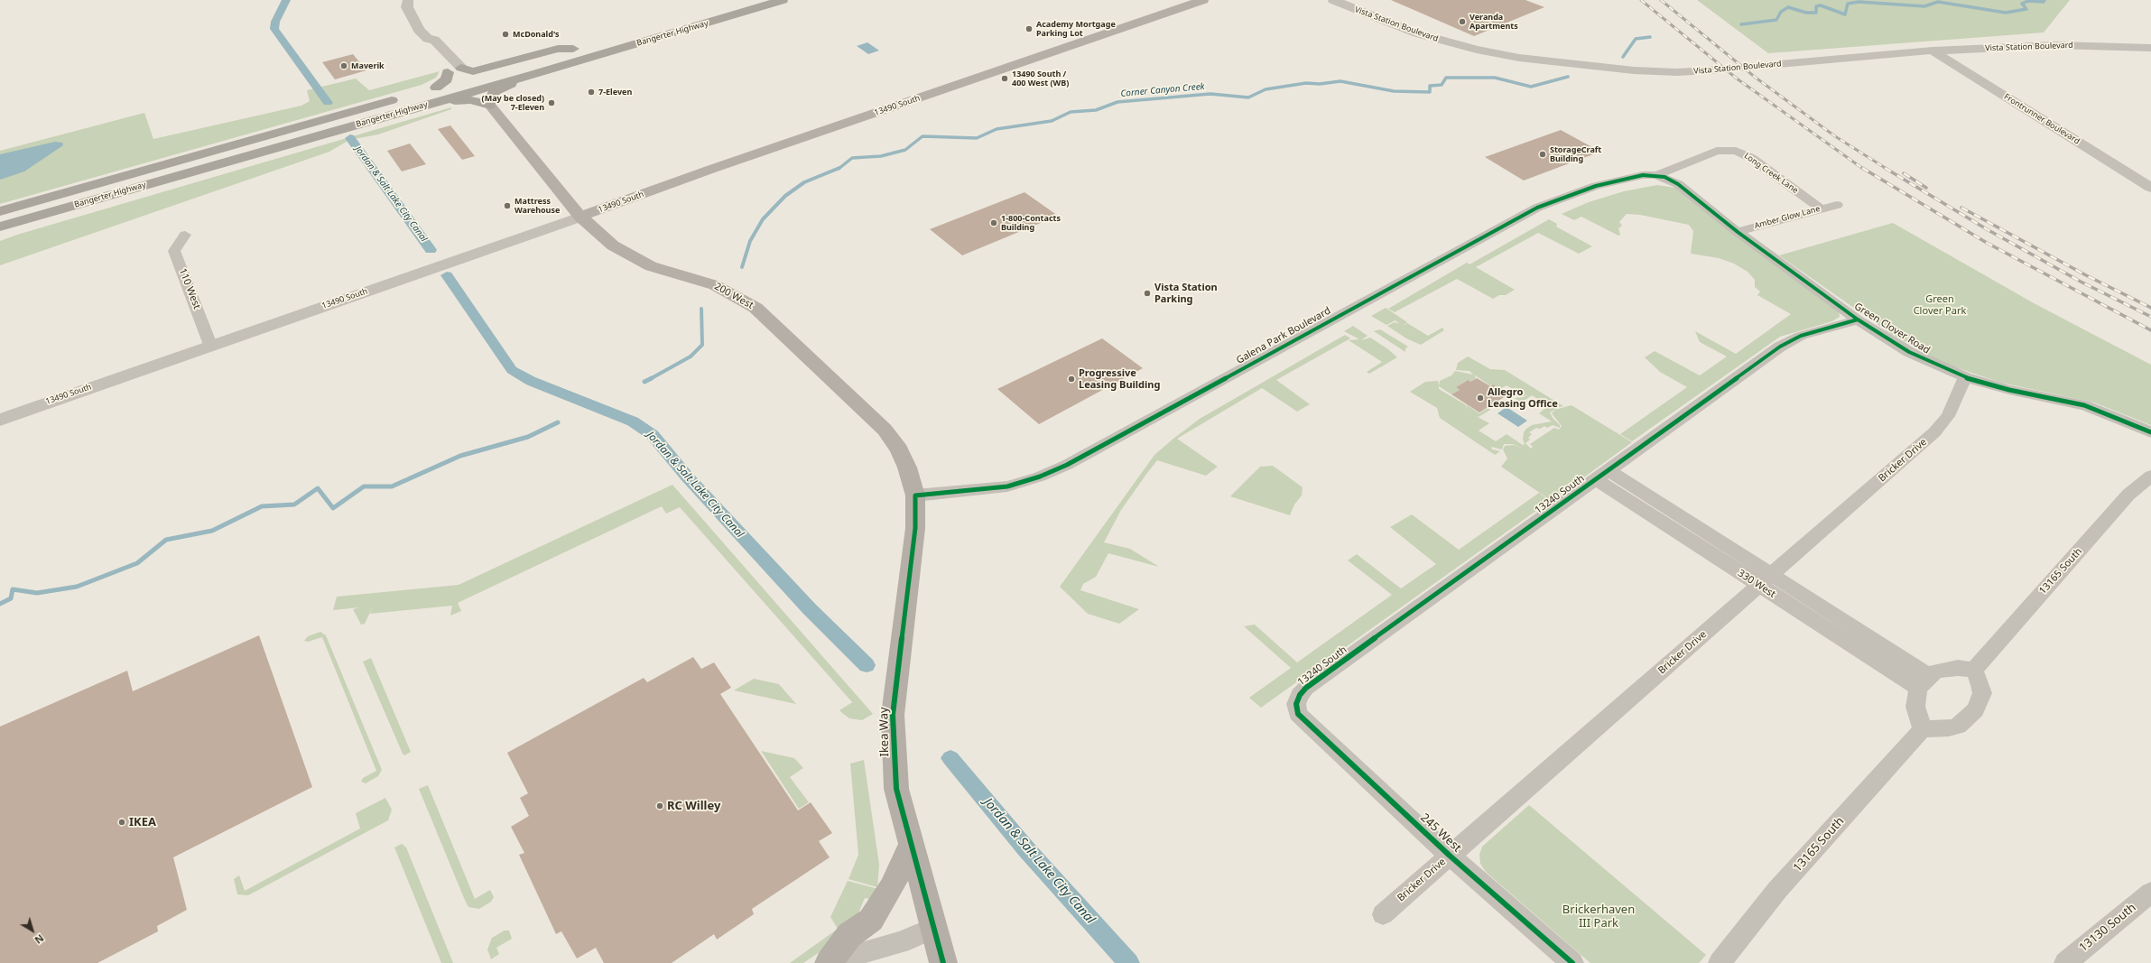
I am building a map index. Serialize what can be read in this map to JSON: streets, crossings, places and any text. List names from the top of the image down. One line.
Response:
{"streets":{"highway":["Bangerter Highway"],"main road":["13490 South","200 West","Ikea Way"],"street":["Vista Station Boulevard","Frontrunner Boulevard","Long Creek Lane","Amber Glow Lane","110 West","Green Clover Road","Galena Park Boulevard","Bricker Drive","13240 South","13165 South","330 West","245 West","13130 South"]},"crossings":[["Vista Station Boulevard","Frontrunner Boulevard"],["13490 South","110 West"],["13490 South","200 West"],["Long Creek Lane","Amber Glow Lane"],["Long Creek Lane","Green Clover Road"],["Long Creek Lane","Galena Park Boulevard"],["Amber Glow Lane","Green Clover Road"],["200 West","Galena Park Boulevard"],["200 West","Ikea Way"],["Green Clover Road","Galena Park Boulevard"],["Green Clover Road","Bricker Drive"],["Green Clover Road","13240 South"],["Galena Park Boulevard","Ikea Way"],["Bricker Drive","330 West"],["Bricker Drive","245 West"],["13240 South","330 West"],["13240 South","245 West"],["13165 South","330 West"]],"water":["Corner Canyon Creek","Jordan & Salt Lake City Canal"],"parks":["Green Clover Park","Brickerhaven III Park"],"places":["Veranda Apartments","Academy Mortgage Parking Lot","McDonald's","Maverik","13490 South / 400 West (WB)","7-Eleven","(May be closed) 7-Eleven","StorageCraft Building","Mattress Warehouse","1-800-Contacts Building","Vista Station Parking","Progressive Leasing Building","Allegro Leasing Office","RC Willey","IKEA"],"north":"bottom right"}
